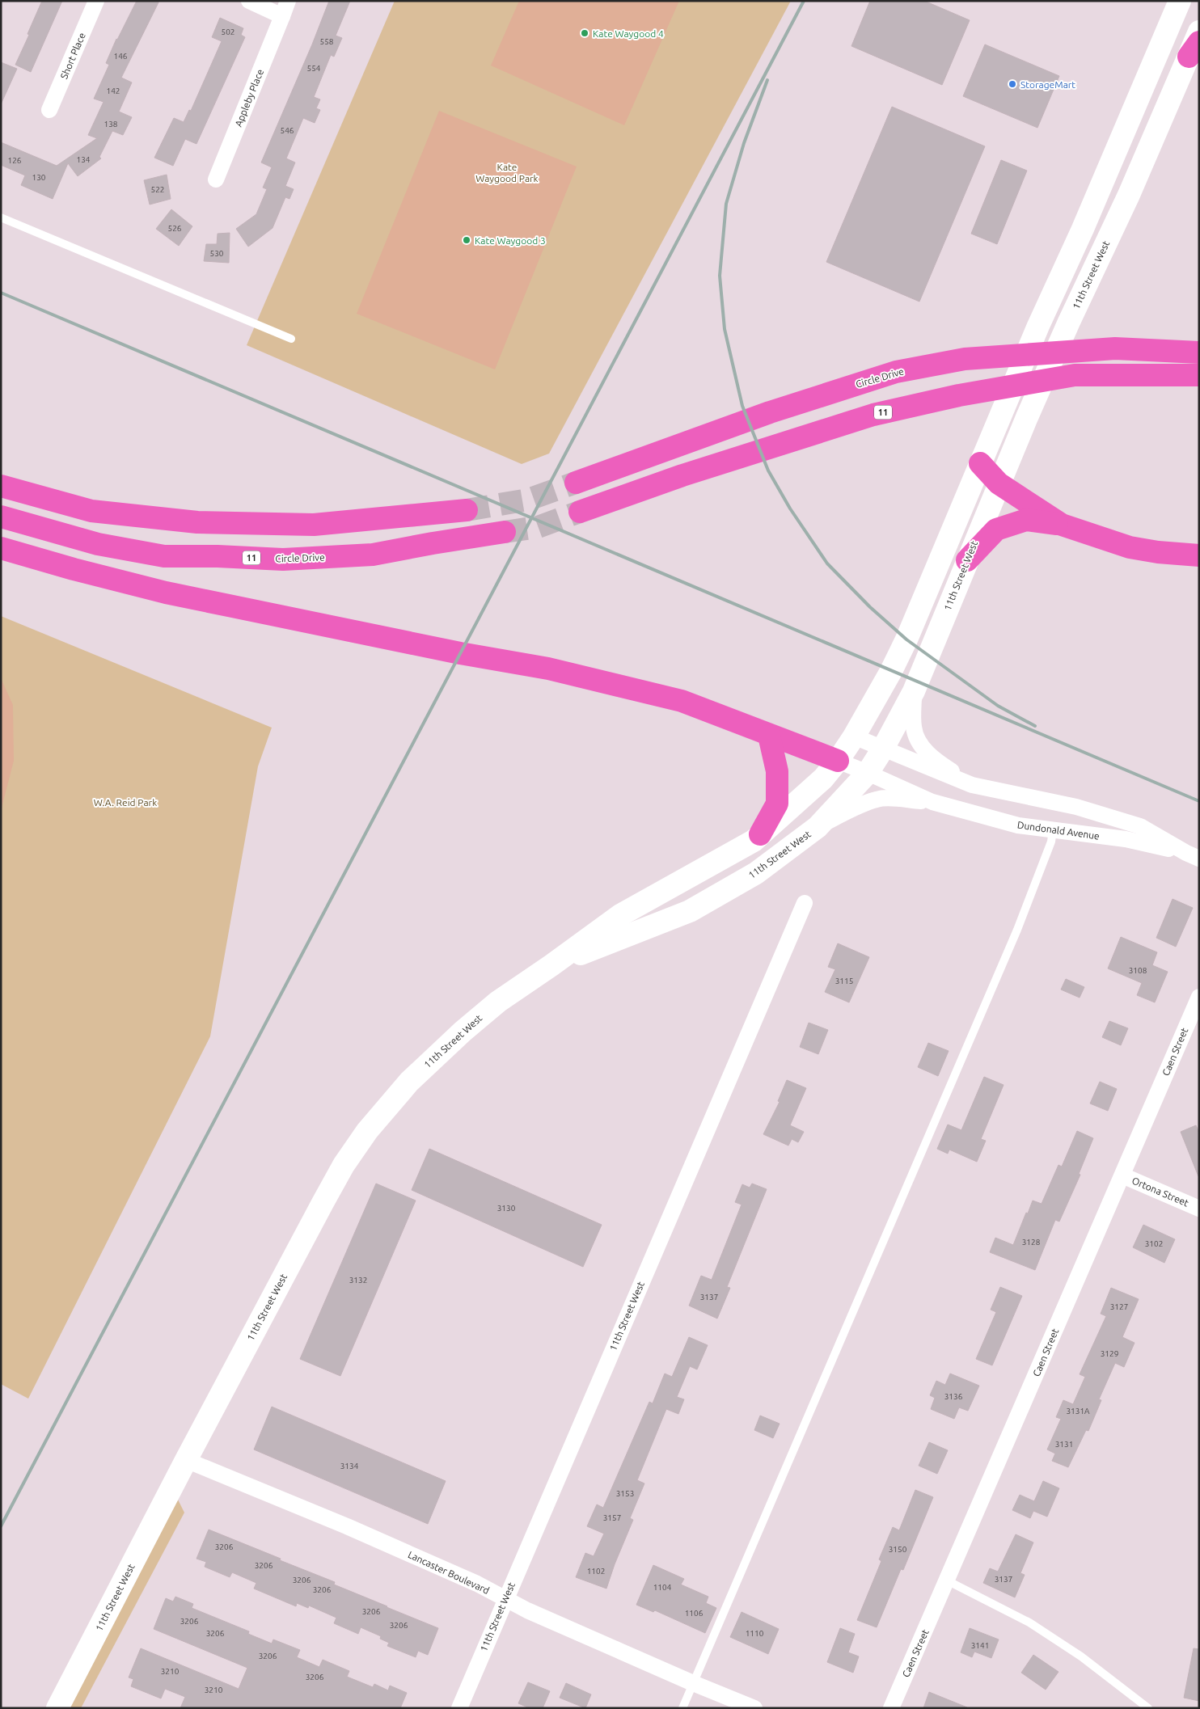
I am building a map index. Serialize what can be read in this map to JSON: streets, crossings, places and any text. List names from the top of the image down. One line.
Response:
{"streets":{"highway":["Circle Drive","11"],"main road":["11th Street West"],"street":["Short Place","Appleby Place","Dundonald Avenue","Caen Street","Ortona Street","Lancaster Boulevard"]},"crossings":[["11th Street West","Dundonald Avenue"],["11th Street West","Lancaster Boulevard"],["Caen Street","Ortona Street"]],"parks":["Kate Waygood Park","W.A. Reid Park"],"places":["Kate Waygood 4","StorageMart","Kate Waygood 3"],"house_numbers":["502","558","146","554","142","138","546","134","126","130","522","526","530","3108","3115","3130","3128","3102","3132","3137","3127","3129","3136","3131A","3131","3134","3153","3157","3206","3150","3206","1102","3137","3206","1104","3206","3206","1106","3206","3206","3206","1110","3141","3206","3210","3206","3210"]}
